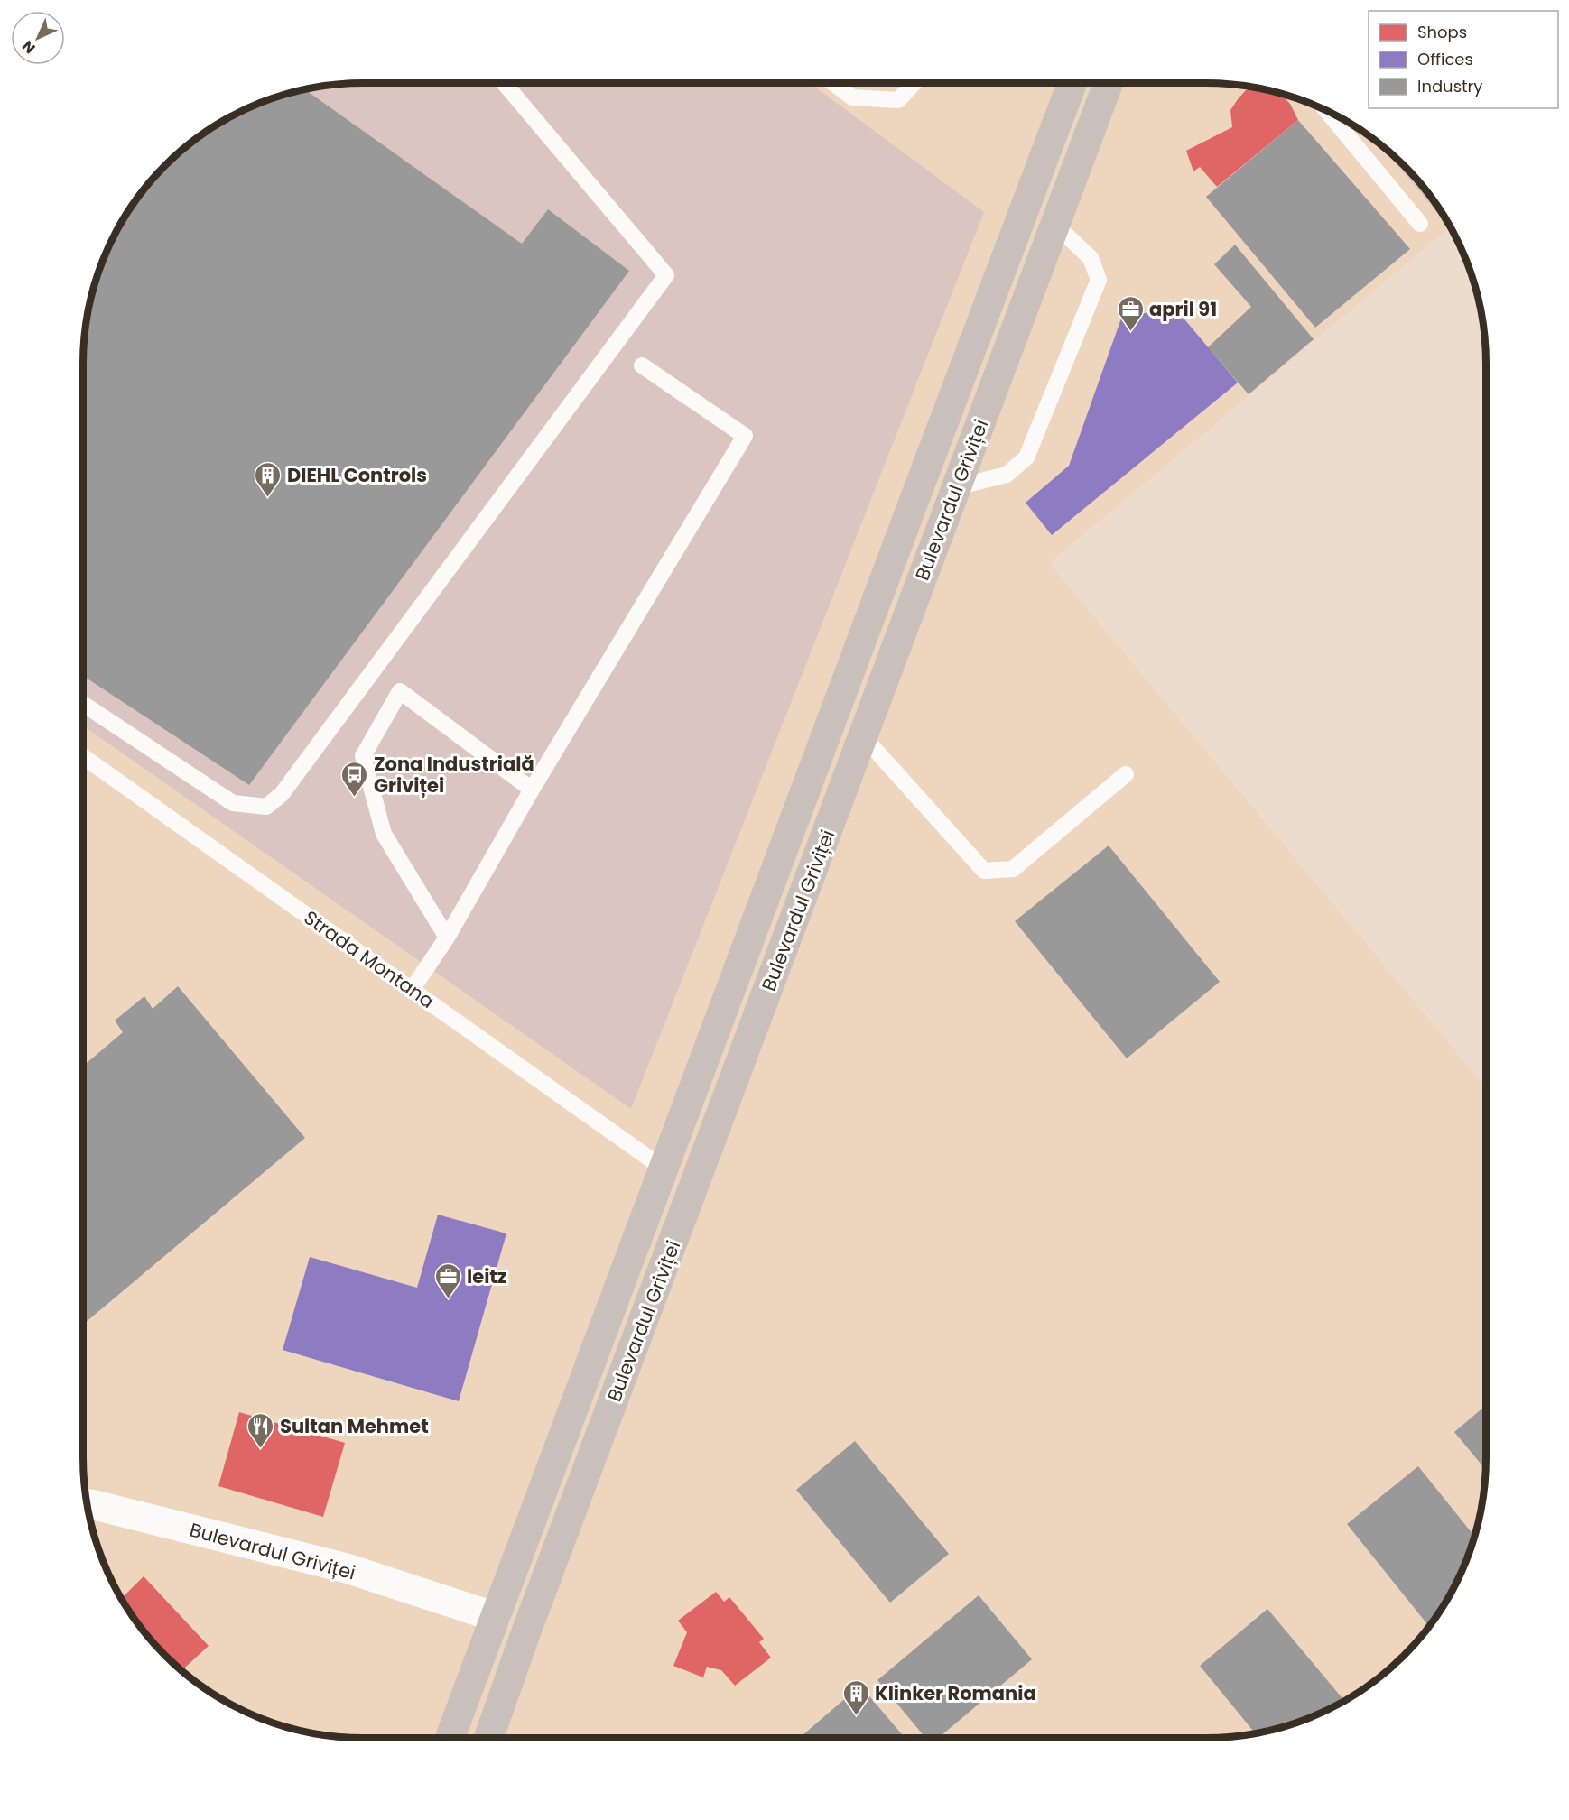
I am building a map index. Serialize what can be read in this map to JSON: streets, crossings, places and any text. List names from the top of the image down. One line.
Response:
{"streets":{"main road":["Bulevardul Griviței"],"lane":["Strada Montana"]},"crossings":[["Bulevardul Griviței","Strada Montana"]],"places":{"office":["april 91","leitz"],"building":["DIEHL Controls","Klinker Romania"],"bus stop":["Zona Industrială Griviței"],"restaurant":["Sultan Mehmet"]},"legend":["Shops","Offices","Industry"],"north":"bottom left"}
